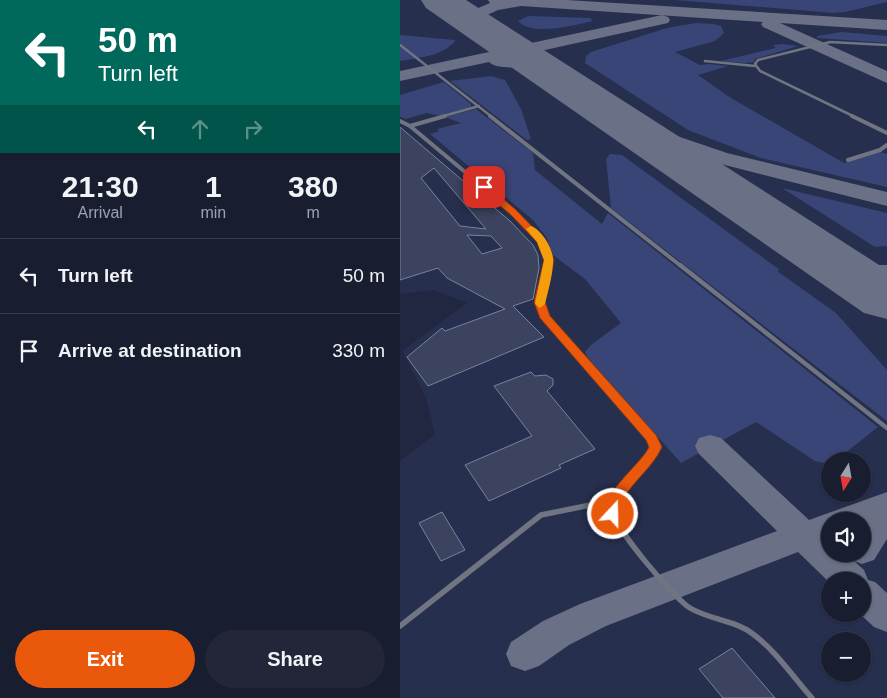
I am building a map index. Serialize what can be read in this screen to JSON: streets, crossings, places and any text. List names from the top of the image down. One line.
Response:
{"north":"bottom","page":{"turn":["50 m","Turn left"],"eta":["21:30","Arrival","1","min","380","m"],"list":[{"name":"Turn left","value":"50 m"},{"name":"Arrive at destination","value":"330 m"}],"map_buttons":["+","−"],"buttons":["Exit","Share"]}}
